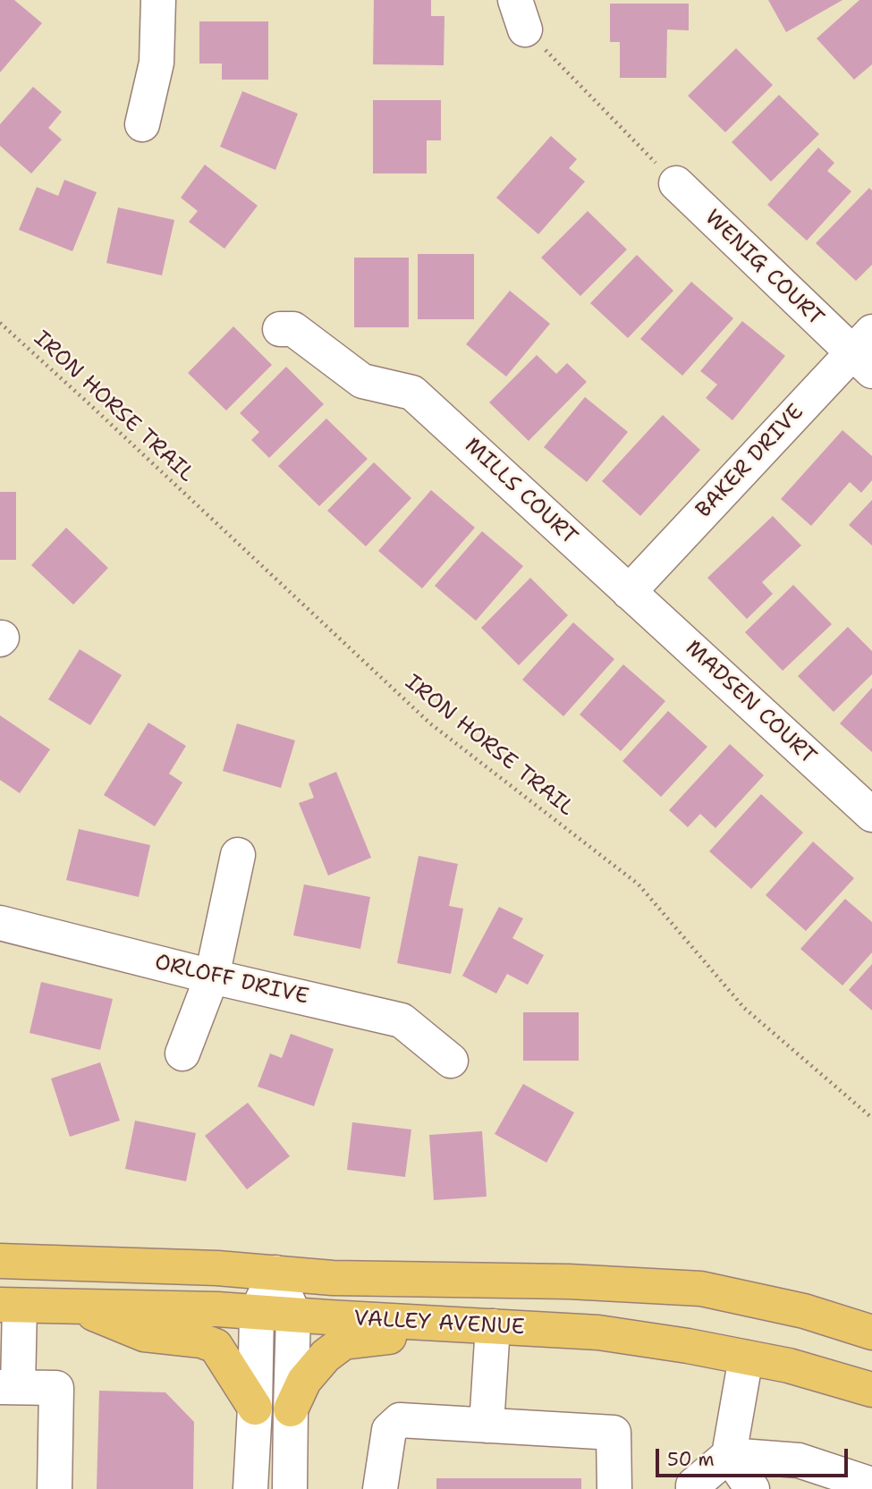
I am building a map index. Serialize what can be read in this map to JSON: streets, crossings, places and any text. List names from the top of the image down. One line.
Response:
{"streets":{"main road":["VALLEY AVENUE"],"street":["WENIG COURT","BAKER DRIVE","MILLS COURT","MADSEN COURT","ORLOFF DRIVE"],"path":["IRON HORSE TRAIL"]},"crossings":[["WENIG COURT","BAKER DRIVE"],["BAKER DRIVE","MILLS COURT"],["BAKER DRIVE","MADSEN COURT"],["MILLS COURT","MADSEN COURT"]],"scale_bar":"50 m"}
